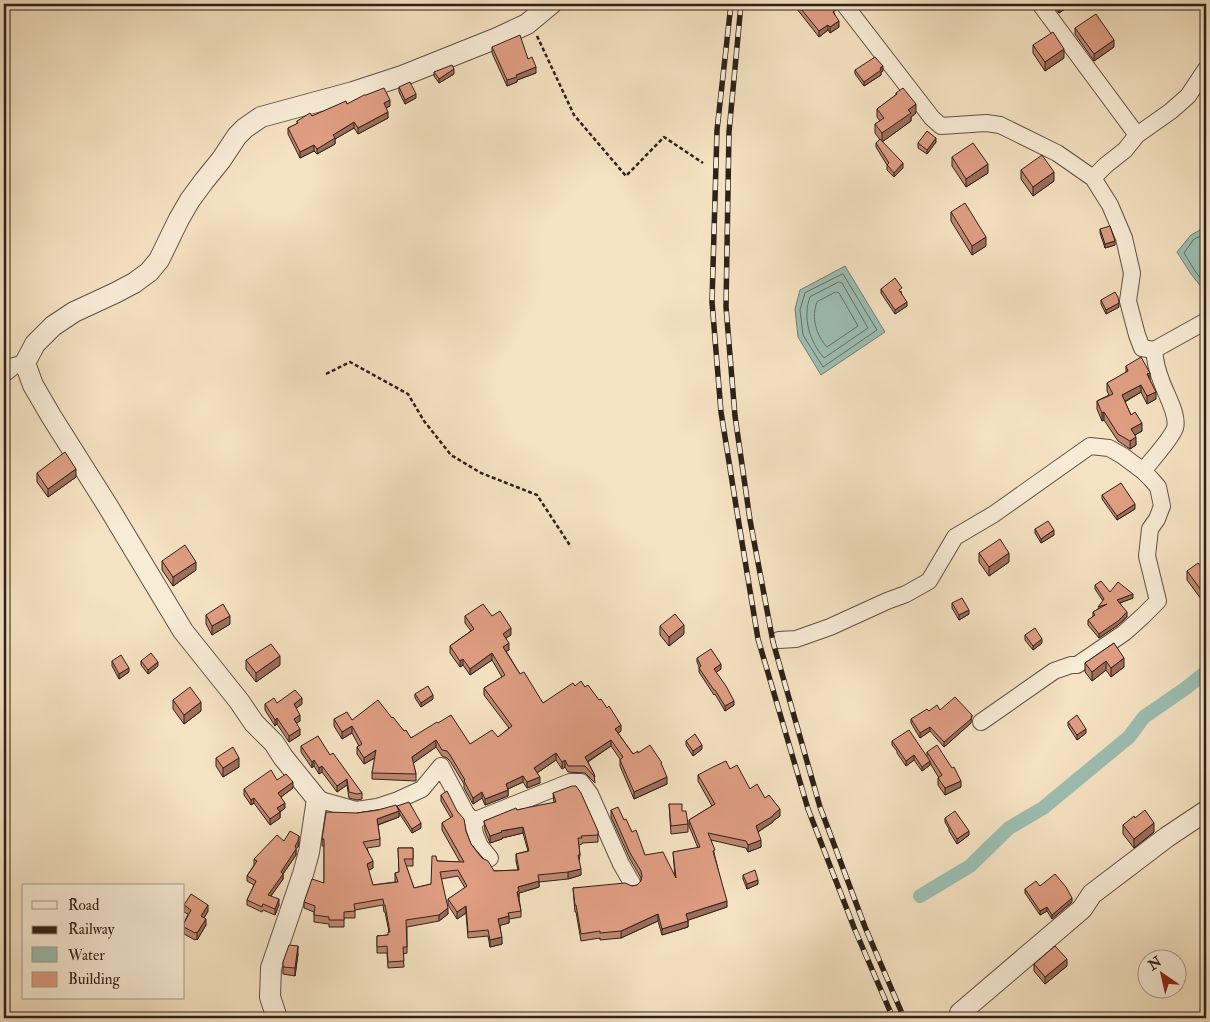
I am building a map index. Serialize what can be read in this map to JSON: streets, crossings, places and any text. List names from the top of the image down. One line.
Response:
{"legend":["Road","Railway","Water","Building"],"north":"top left"}
